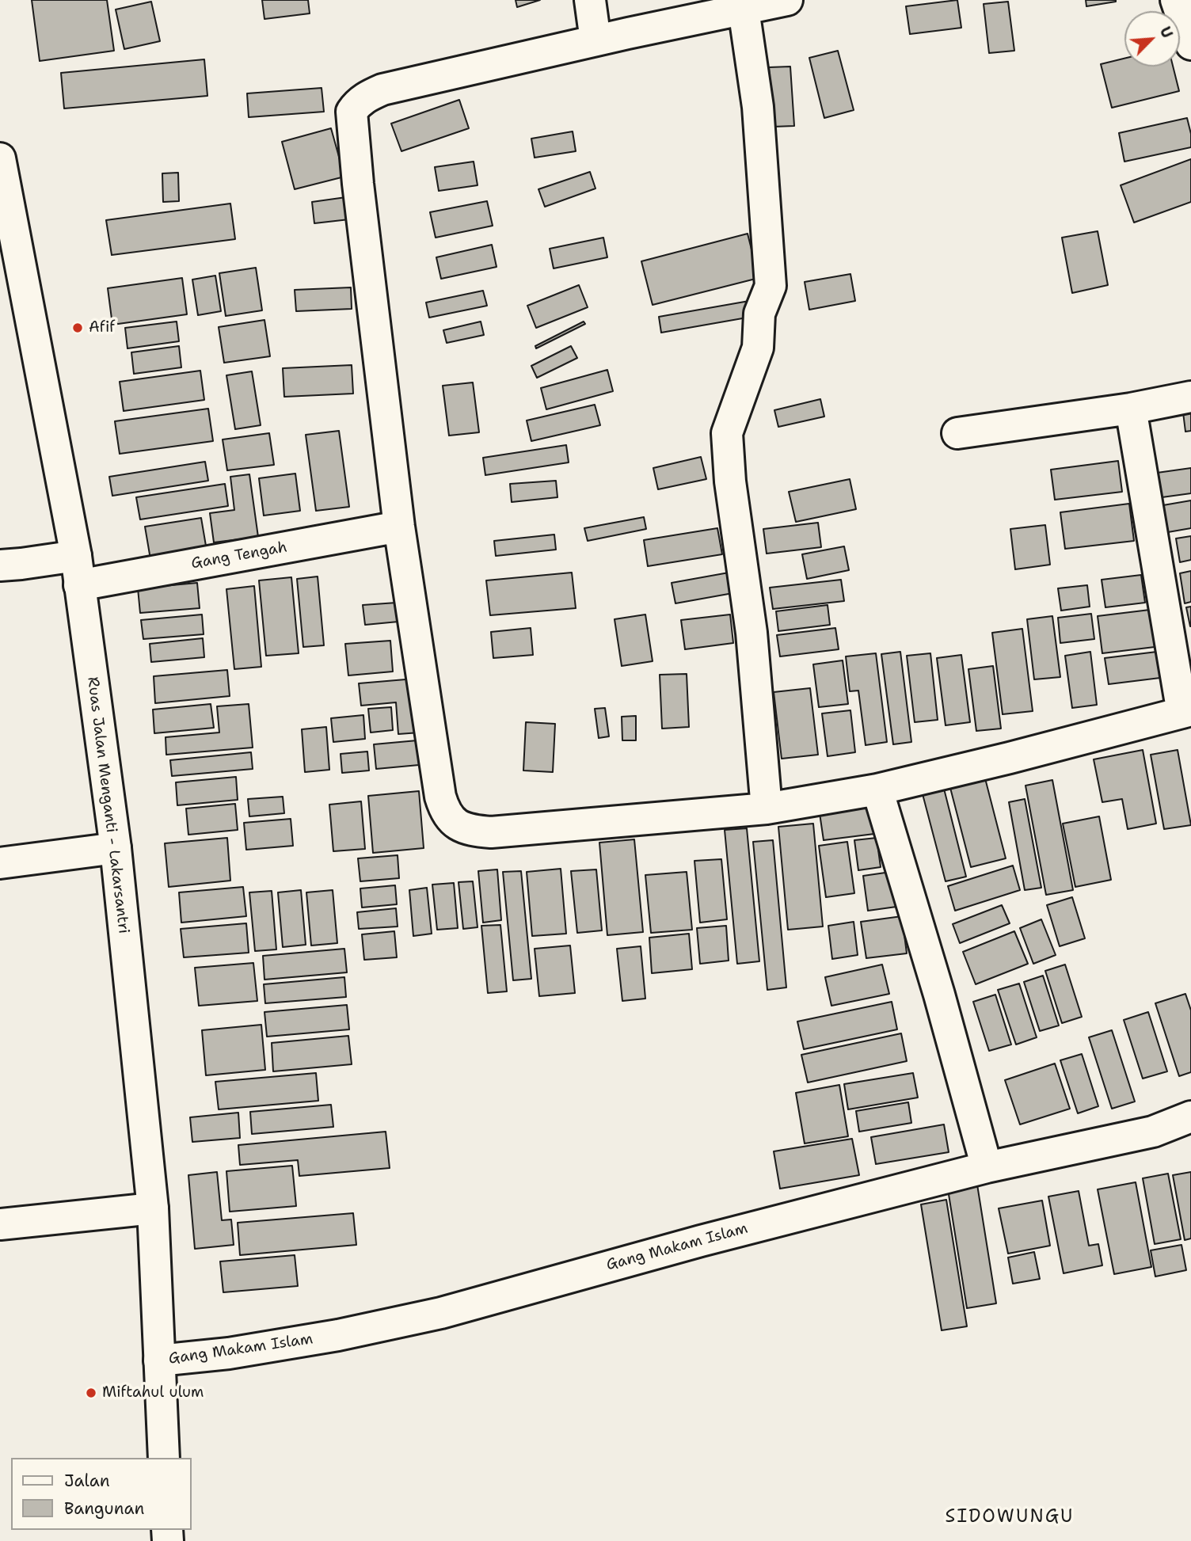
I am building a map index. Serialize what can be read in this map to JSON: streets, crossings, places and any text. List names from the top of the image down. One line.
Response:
{"streets":{"street":["Gang Tengah","Ruas Jalan Menganti - Lakarsantri","Gang Makam Islam"]},"crossings":[["Gang Tengah","Ruas Jalan Menganti - Lakarsantri"],["Ruas Jalan Menganti - Lakarsantri","Gang Makam Islam"]],"districts":["SIDOWUNGU"],"places":["Afif","Miftahul ulum"],"legend":["Jalan","Bangunan"],"north":"top right"}
